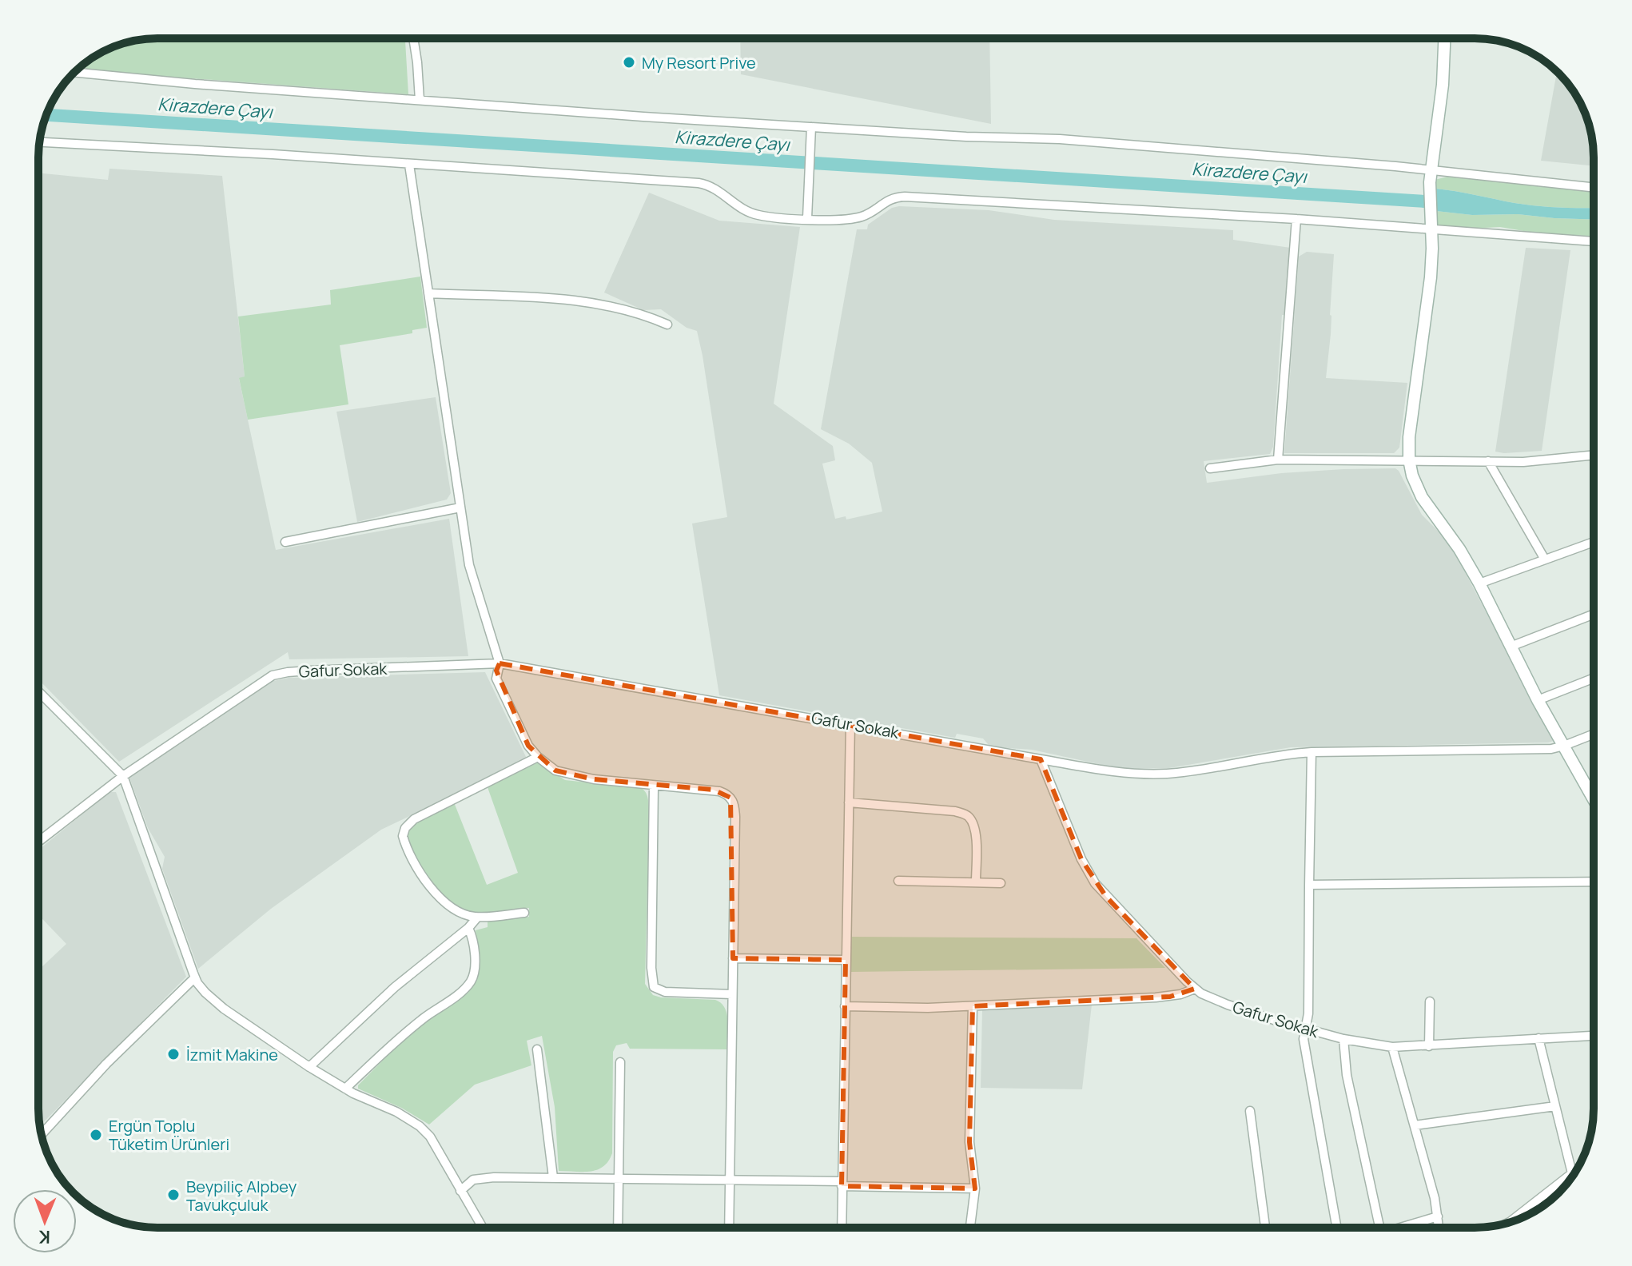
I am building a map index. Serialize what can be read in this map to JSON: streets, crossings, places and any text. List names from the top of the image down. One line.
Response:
{"streets":{"street":["Gafur Sokak"]},"water":["Kirazdere Çayı"],"places":["My Resort Prive","İzmit Makine","Ergün Toplu Tüketim Ürünleri","Beypiliç Alpbey Tavukçuluk"],"north":"bottom"}
